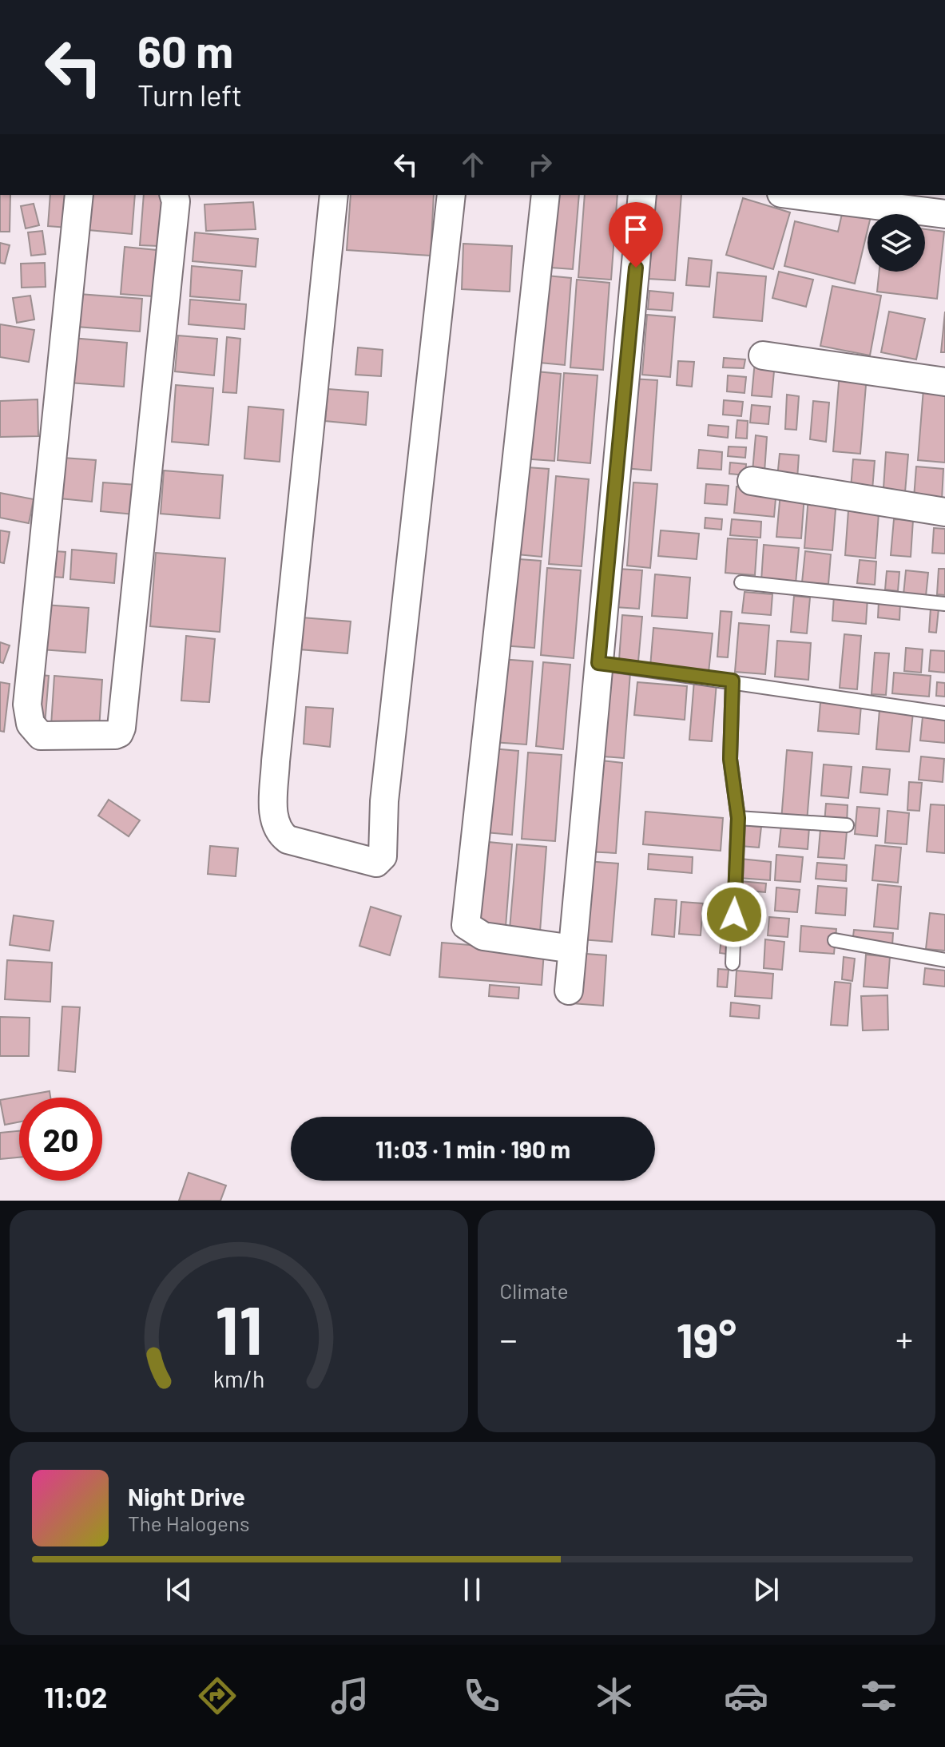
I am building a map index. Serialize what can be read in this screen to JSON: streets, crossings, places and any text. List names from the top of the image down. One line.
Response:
{"page":{"turn":["60 m","Turn left"],"limit":"20","trip":"11:03 · 1 min · 190 m","tile":"Climate","heat":["−","19°","+"],"song":["Night Drive","The Halogens"],"tabs":"11:02","gauge":["11","km/h"]}}
